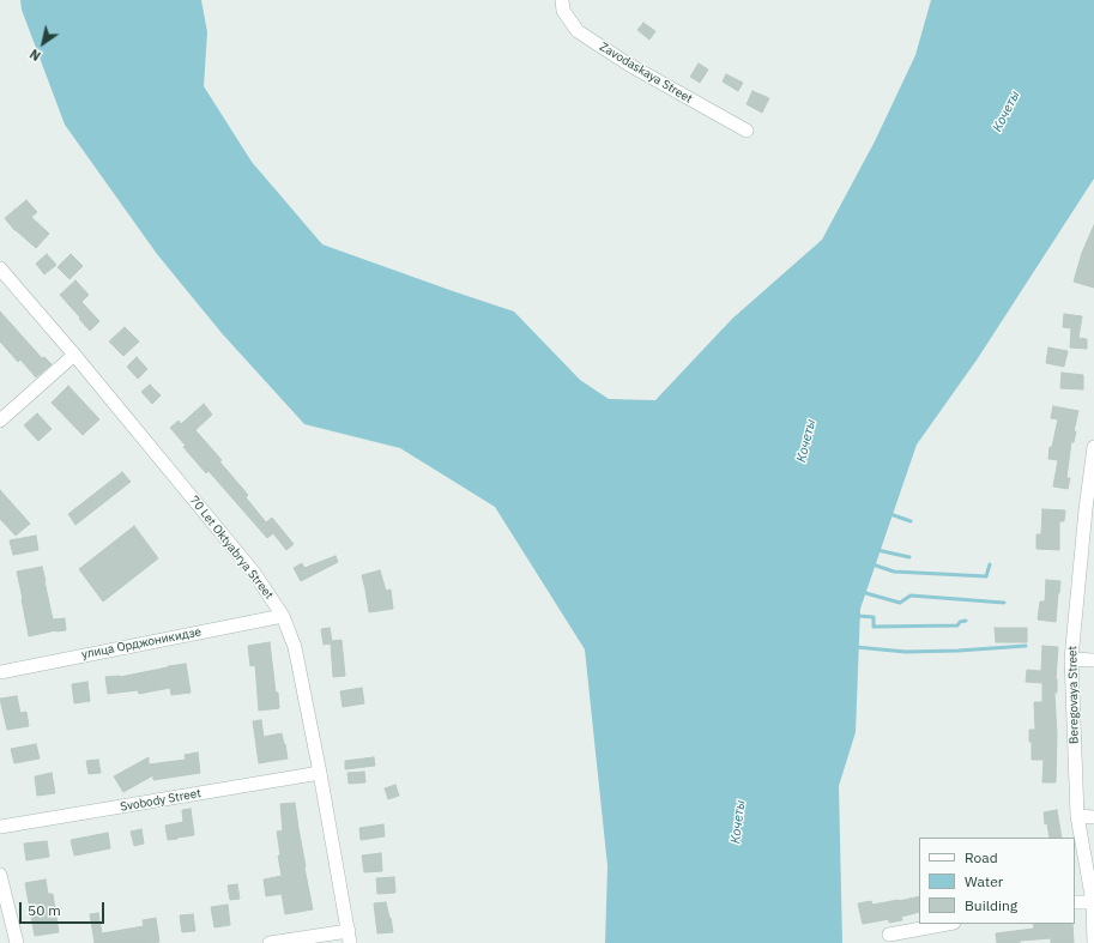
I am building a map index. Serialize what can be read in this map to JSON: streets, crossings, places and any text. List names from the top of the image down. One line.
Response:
{"streets":{"street":["Zavodaskaya Street","70 Let Oktyabrya Street","улица Орджоникидзе","Beregovaya Street","Svobody Street"]},"crossings":[["70 Let Oktyabrya Street","улица Орджоникидзе"],["70 Let Oktyabrya Street","Svobody Street"]],"water":["Кочеты"],"legend":["Road","Water","Building"],"scale_bar":"50 m","north":"bottom left"}
